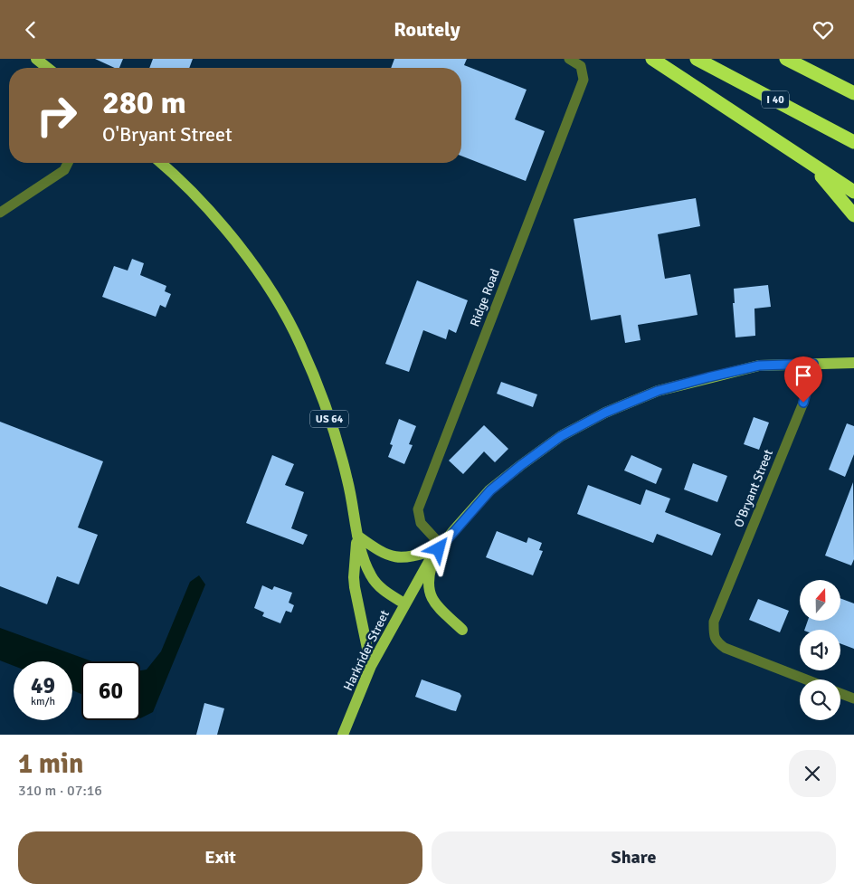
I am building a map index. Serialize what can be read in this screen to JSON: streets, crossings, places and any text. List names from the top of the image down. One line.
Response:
{"streets":{"highway":["I 40"],"main road":["US 64","Harkrider Street"],"street":["Ridge Road","O'Bryant Street"]},"crossings":[["Ridge Road","Harkrider Street"],["US 64","Harkrider Street"]],"north":"top","page":{"header":"Routely","turn":["280 m","O'Bryant Street"],"speed":"49 km/h","limit":"60","heading":["1 min","310 m · 07:16"],"buttons":["Exit","Share"]}}
